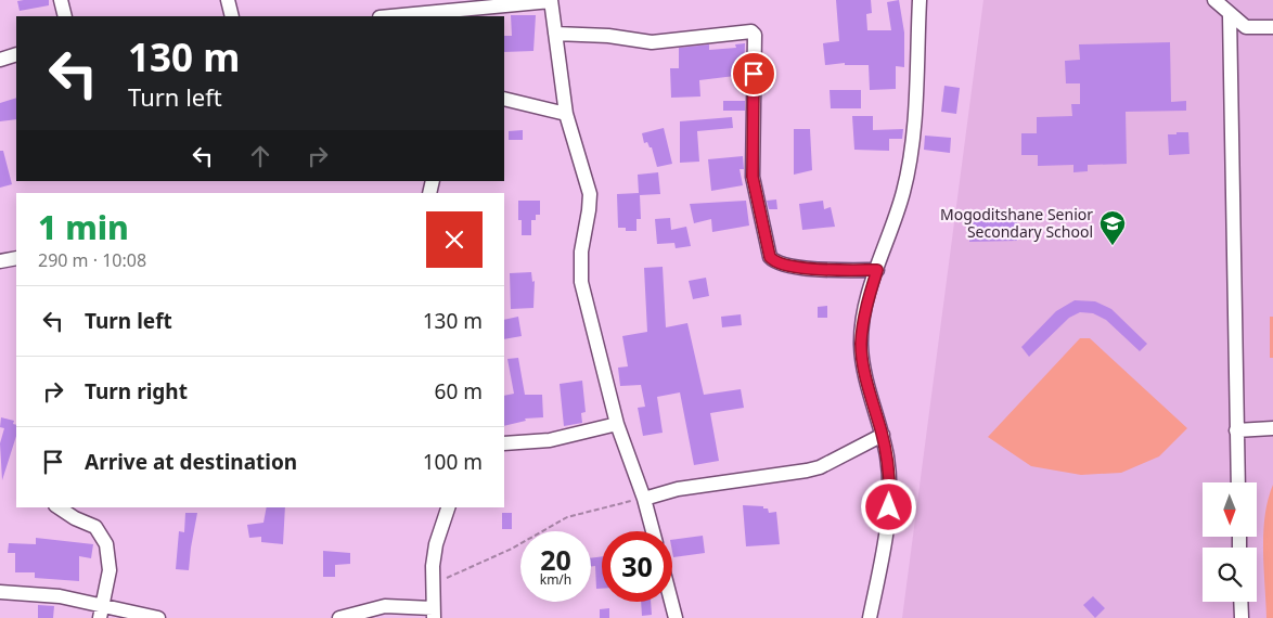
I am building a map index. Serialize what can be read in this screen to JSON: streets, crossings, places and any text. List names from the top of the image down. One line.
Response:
{"places":{"school or university":["Mogoditshane Senior Secondary School"]},"north":"bottom","page":{"turn":["130 m","Turn left"],"heading":["1 min","290 m · 10:08"],"list":[{"name":"Turn left","value":"130 m"},{"name":"Turn right","value":"60 m"},{"name":"Arrive at destination","value":"100 m"}],"speed":"20 km/h","limit":"30"}}
